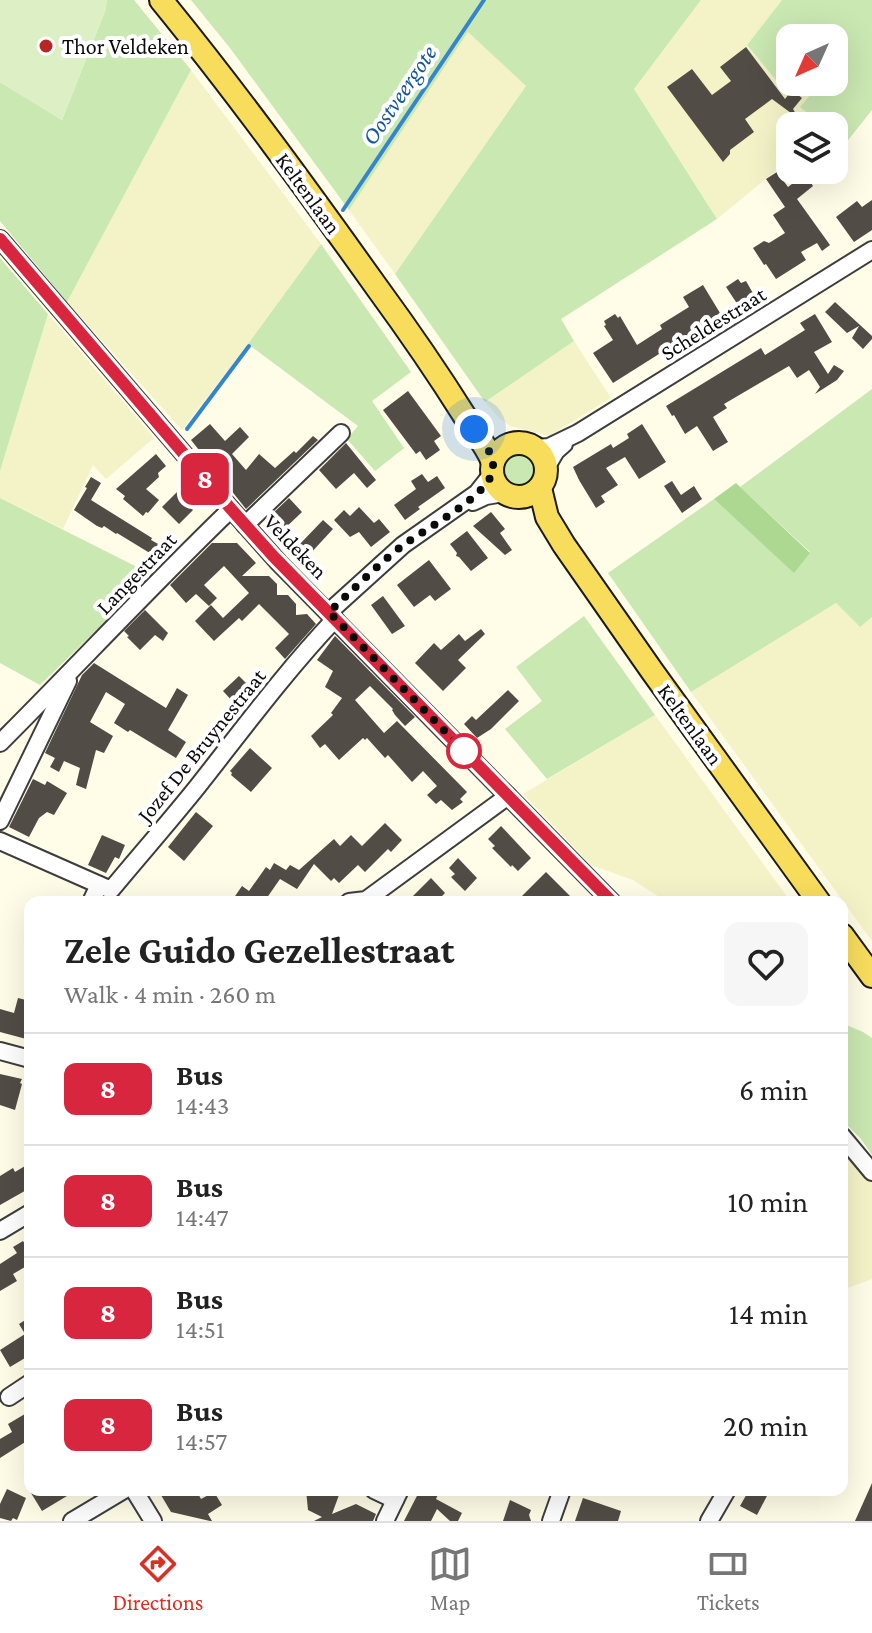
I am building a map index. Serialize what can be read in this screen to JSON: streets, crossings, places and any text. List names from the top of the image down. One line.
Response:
{"streets":{"main road":["Keltenlaan"],"street":["Scheldestraat","Veldeken","Langestraat","Jozef De Bruynestraat"]},"crossings":[["Keltenlaan","Scheldestraat"],["Veldeken","Langestraat"],["Veldeken","Jozef De Bruynestraat"]],"water":["Oostveergote"],"places":["Thor Veldeken"],"lines":["bus line 8"],"north":"bottom left","page":{"on_map":"8","heading":["Zele Guido Gezellestraat","Walk · 4 min · 260 m"],"list":[{"mark":"8","name":"Bus","note":"14:43","value":"6 min"},{"mark":"8","name":"Bus","note":"14:47","value":"10 min"},{"mark":"8","name":"Bus","note":"14:51","value":"14 min"},{"mark":"8","name":"Bus","note":"14:57","value":"20 min"}],"tabs":["Directions","Map","Tickets"]}}
